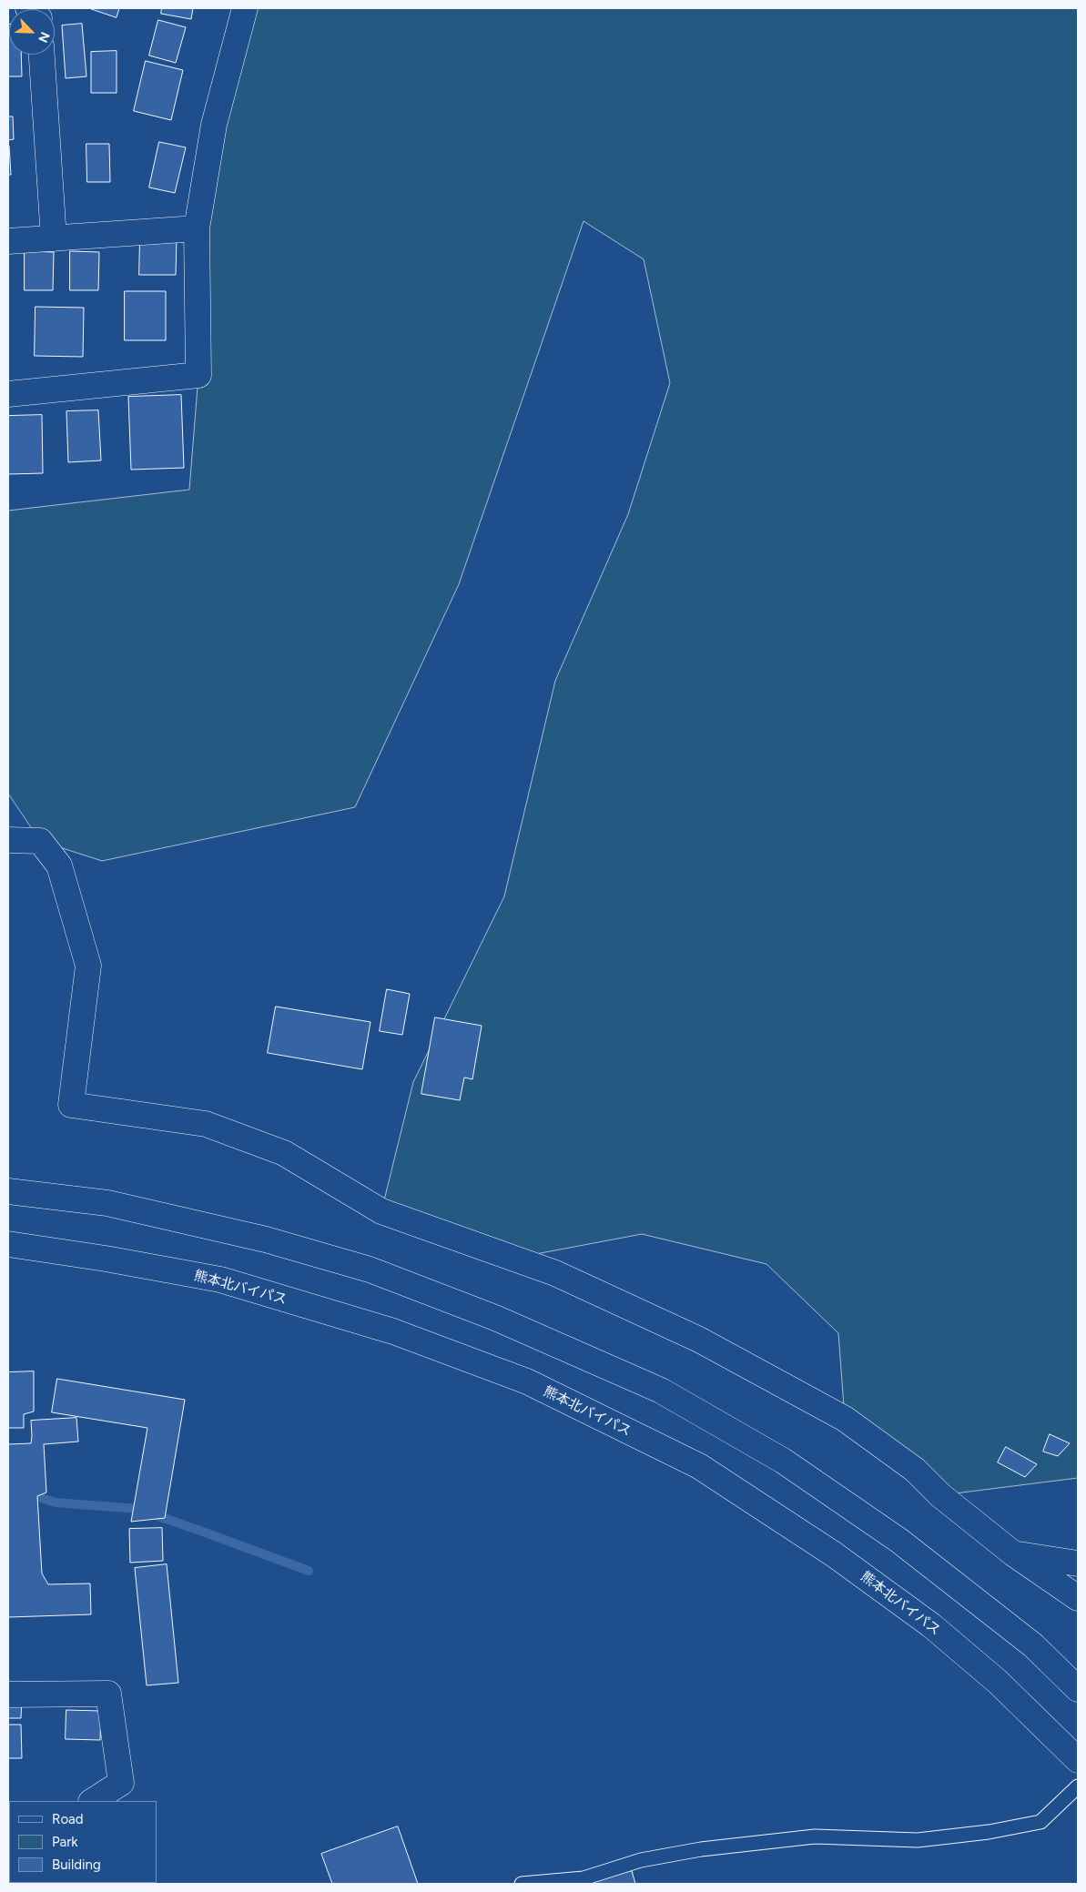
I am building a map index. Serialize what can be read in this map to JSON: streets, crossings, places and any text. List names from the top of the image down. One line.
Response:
{"streets":{"main road":["熊本北バイパス"]},"legend":["Road","Park","Building"],"north":"bottom right"}
